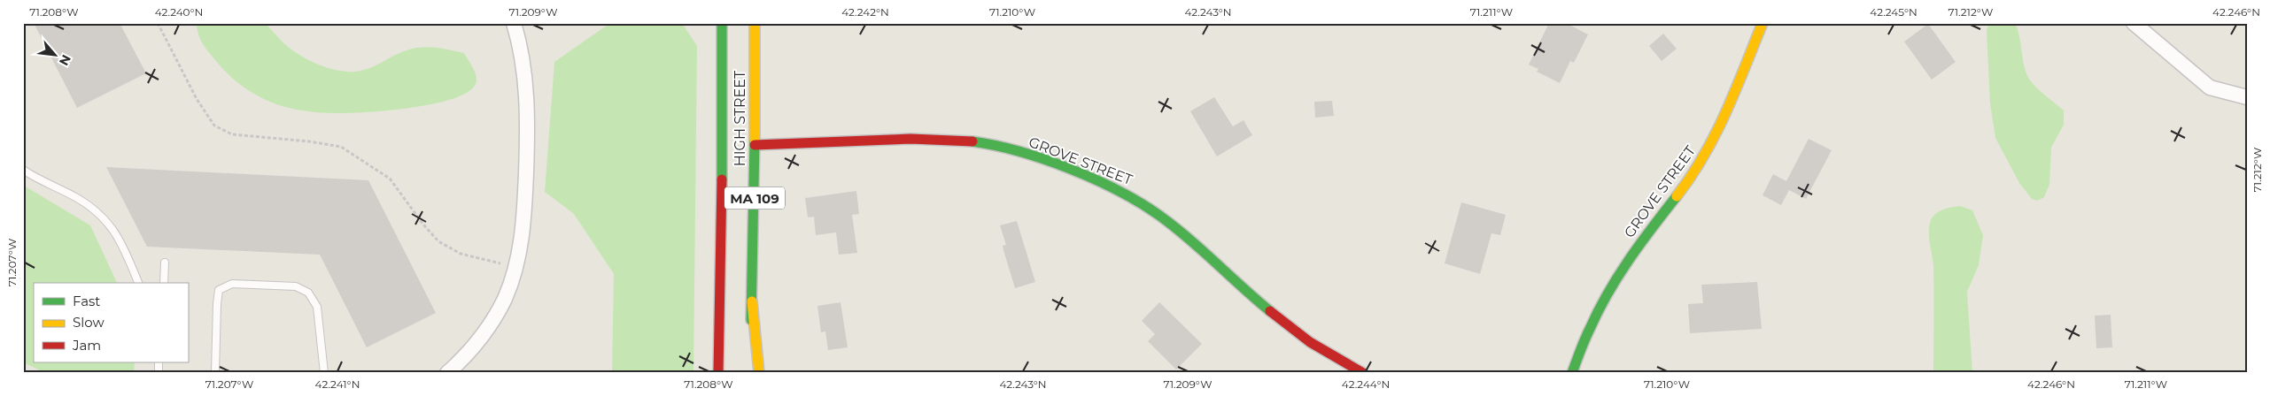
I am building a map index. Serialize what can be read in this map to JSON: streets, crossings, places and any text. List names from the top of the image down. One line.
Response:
{"streets":{"main road":["HIGH STREET","GROVE STREET","MA 109"]},"crossings":[["HIGH STREET","GROVE STREET"]],"legend":["Fast","Slow","Jam"],"north":"bottom right","coordinates":["71.208°W","42.240°N","71.209°W","42.242°N","71.210°W","42.243°N","71.211°W","42.245°N","71.212°W","42.246°N","71.207°W","42.241°N","42.244°N"]}
